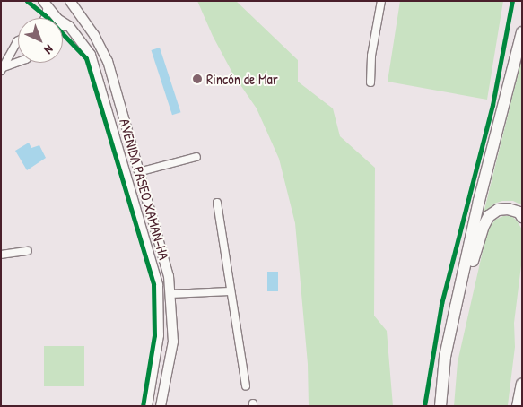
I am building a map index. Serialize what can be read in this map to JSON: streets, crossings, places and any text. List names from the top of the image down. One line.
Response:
{"streets":{"main road":["AVENIDA PASEO XAMAN-HA"]},"places":["Rincón de Mar"],"north":"bottom right"}
